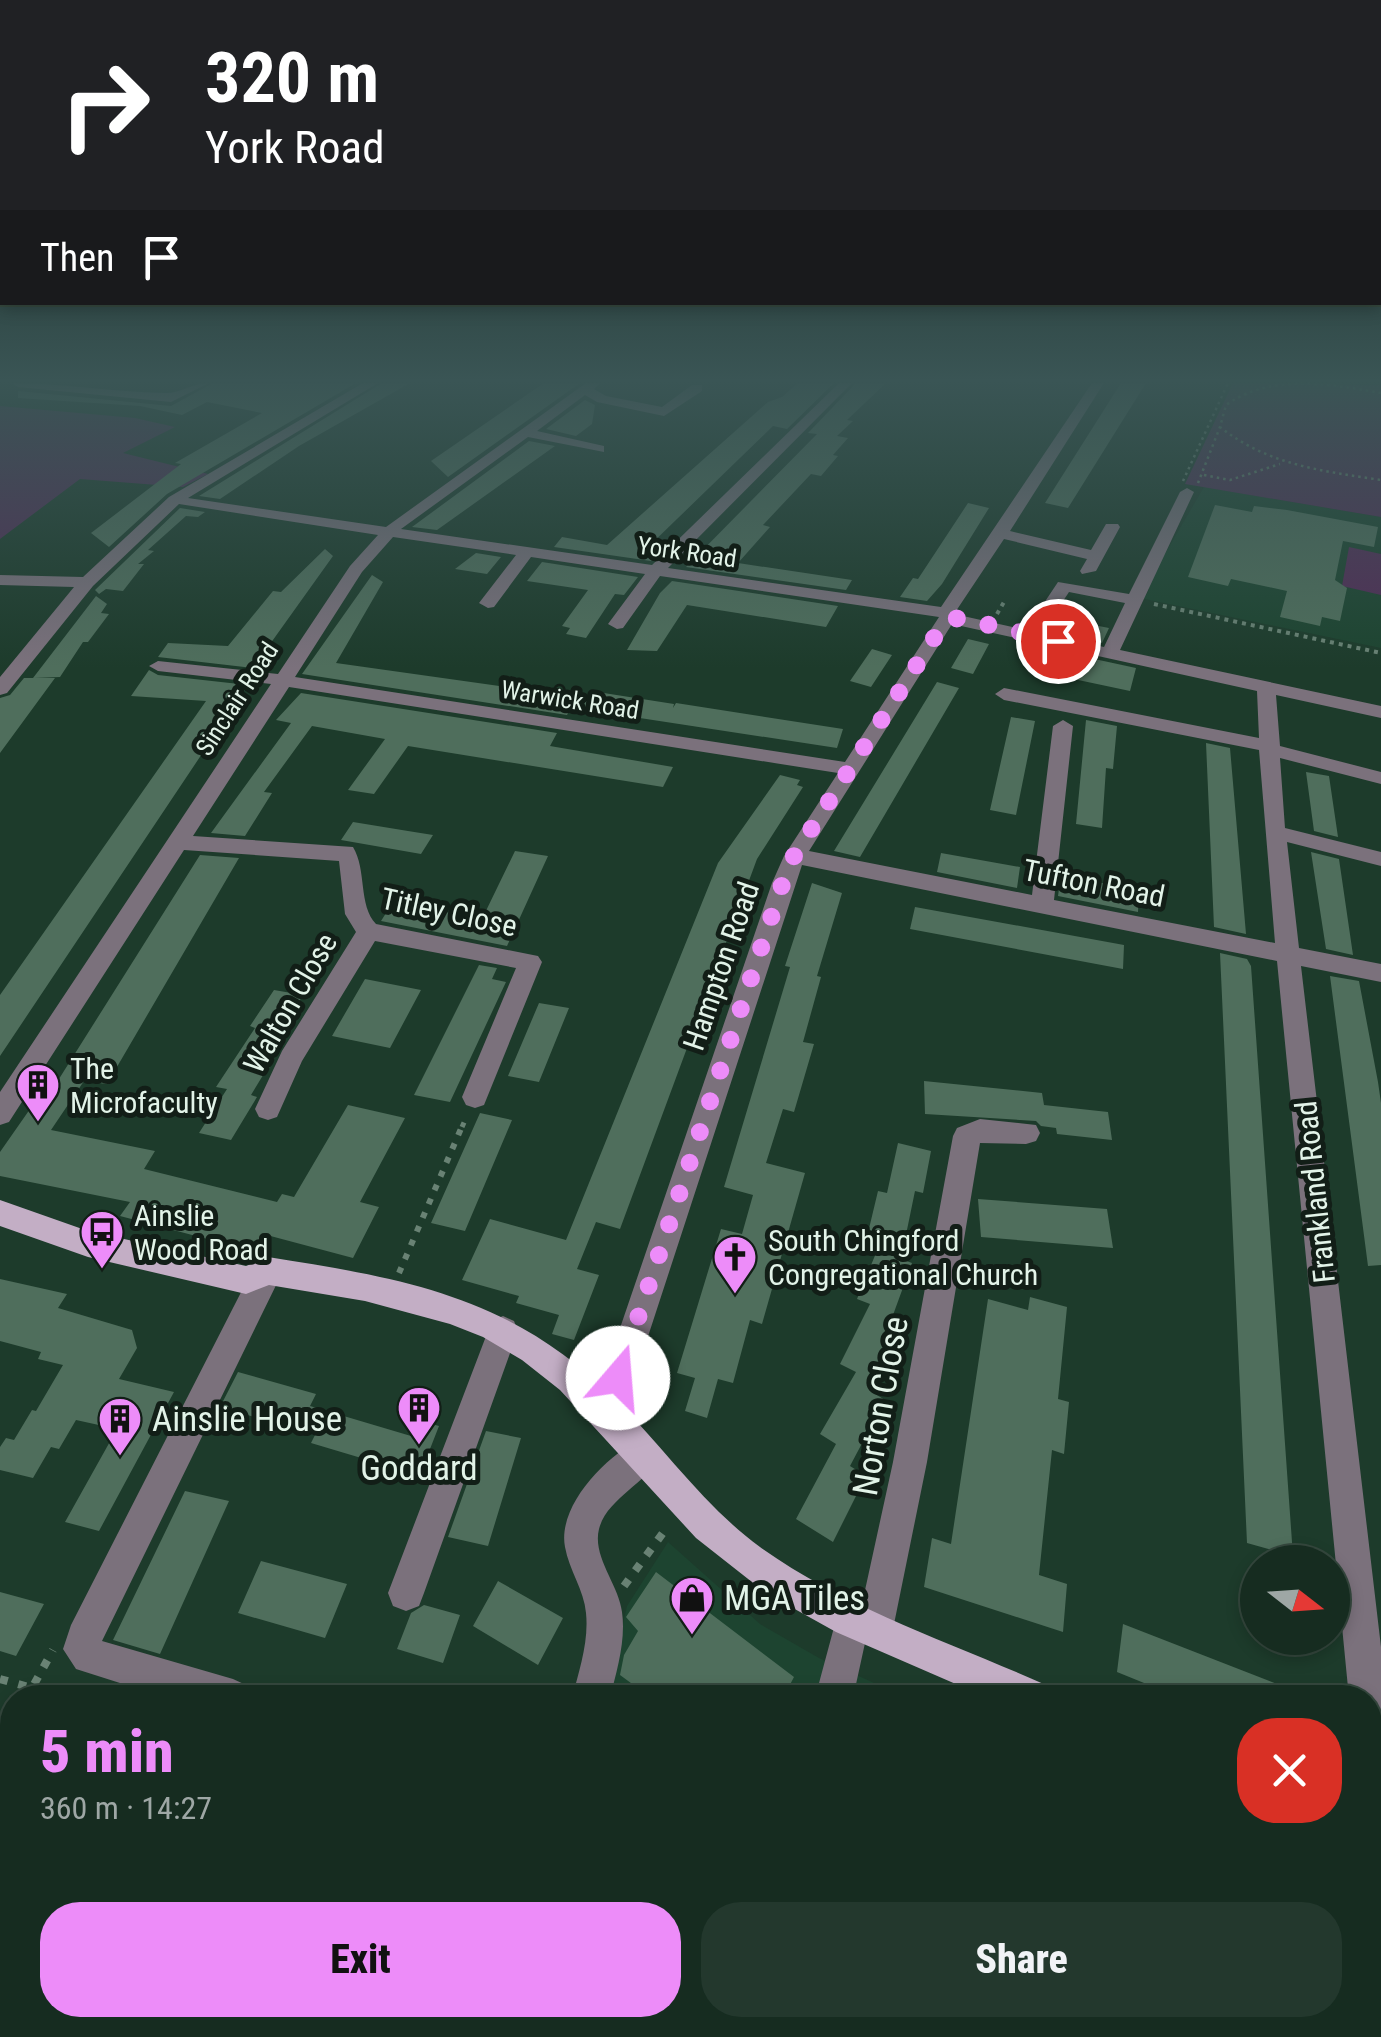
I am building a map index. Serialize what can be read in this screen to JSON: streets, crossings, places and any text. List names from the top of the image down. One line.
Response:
{"streets":{"street":["York Road","Sinclair Road","Warwick Road","Tufton Road","Titley Close","Hampton Road","Walton Close","Frankland Road","Norton Close"]},"crossings":[["York Road","Sinclair Road"],["York Road","Hampton Road"],["York Road","Frankland Road"],["Sinclair Road","Warwick Road"],["Sinclair Road","Titley Close"],["Warwick Road","Hampton Road"],["Tufton Road","Hampton Road"],["Tufton Road","Frankland Road"],["Titley Close","Walton Close"]],"places":{"building":["The Microfaculty","Goddard","Ainslie House"],"bus stop":["Ainslie Wood Road"],"church":["South Chingford Congregational Church"],"shop":["MGA Tiles"]},"north":"right","page":{"turn":["320 m","York Road"],"then":"Then","heading":["5 min","360 m · 14:27"],"buttons":["Exit","Share"]}}
